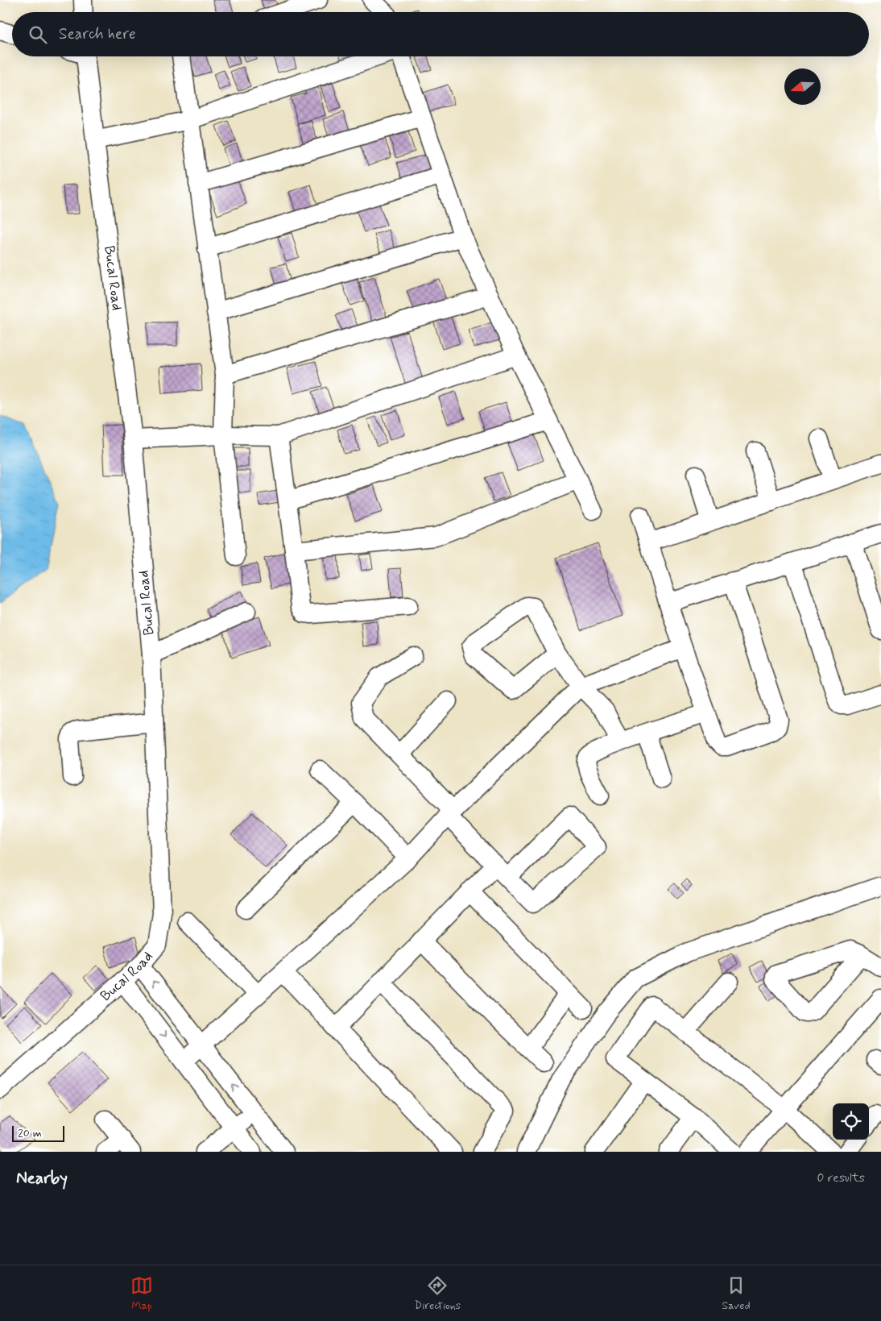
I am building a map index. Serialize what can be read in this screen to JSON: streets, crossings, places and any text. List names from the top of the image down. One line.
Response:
{"streets":{"street":["Bucal Road"]},"scale_bar":"20 m","north":"left","page":{"search":"Search here","scale":"20 m","heading":["Nearby","0 results"],"nav":["Map","Directions","Saved"]}}
